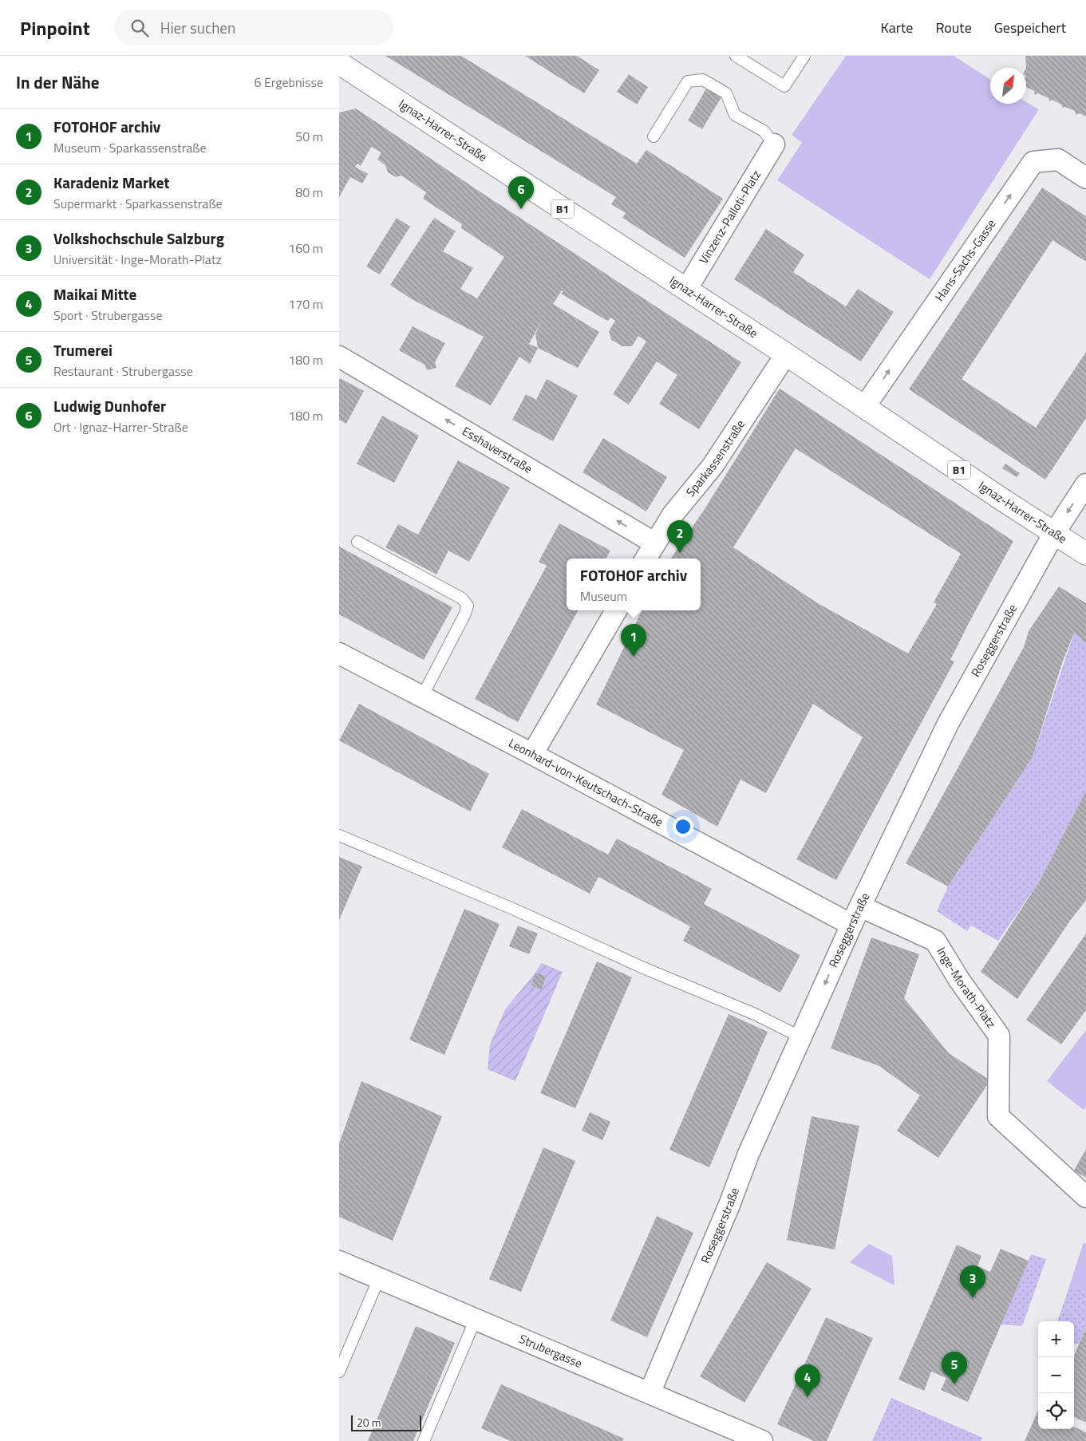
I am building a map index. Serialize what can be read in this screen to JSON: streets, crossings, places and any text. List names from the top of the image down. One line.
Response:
{"streets":{"main road":["Ignaz-Harrer-Straße","B1"],"street":["Vinzenz-Palloti-Platz","Hans-Sachs-Gasse","Esshaverstraße","Sparkassenstraße","Roseggerstraße","Leonhard-von-Keutschach-Straße","Inge-Morath-Platz","Strubergasse"]},"crossings":[["Ignaz-Harrer-Straße","Vinzenz-Palloti-Platz"],["Ignaz-Harrer-Straße","Hans-Sachs-Gasse"],["Ignaz-Harrer-Straße","Sparkassenstraße"],["Ignaz-Harrer-Straße","Roseggerstraße"],["Esshaverstraße","Sparkassenstraße"],["Roseggerstraße","Leonhard-von-Keutschach-Straße"],["Roseggerstraße","Inge-Morath-Platz"],["Roseggerstraße","Strubergasse"],["Leonhard-von-Keutschach-Straße","Inge-Morath-Platz"]],"one_way":["Hans-Sachs-Gasse","Esshaverstraße"],"scale_bar":"20 m","north":"top right","page":{"header":"Pinpoint","search":"Hier suchen","nav":["Karte","Route","Gespeichert"],"heading":["In der Nähe","6 Ergebnisse"],"list":[{"mark":"1","name":"FOTOHOF archiv","note":"Museum · Sparkassenstraße","value":"50 m"},{"mark":"2","name":"Karadeniz Market","note":"Supermarkt · Sparkassenstraße","value":"80 m"},{"mark":"3","name":"Volkshochschule Salzburg","note":"Universität · Inge-Morath-Platz","value":"160 m"},{"mark":"4","name":"Maikai Mitte","note":"Sport · Strubergasse","value":"170 m"},{"mark":"5","name":"Trumerei","note":"Restaurant · Strubergasse","value":"180 m"},{"mark":"6","name":"Ludwig Dunhofer","note":"Ort · Ignaz-Harrer-Straße","value":"180 m"}],"pins":["6","2","1","3","5","4"],"popup":["FOTOHOF archiv","Museum"],"map_buttons":["+","−"],"scale":"20 m"}}
